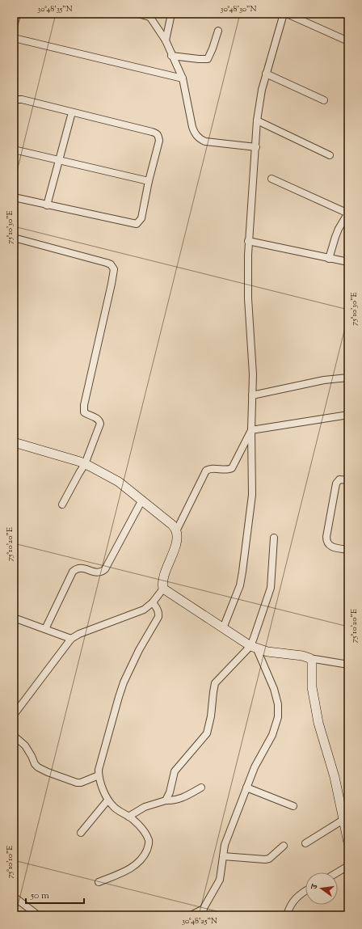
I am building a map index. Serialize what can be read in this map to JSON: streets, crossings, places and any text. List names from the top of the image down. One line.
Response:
{"scale_bar":"50 m","north":"left","coordinates":["30°48'35\"N","30°48'30\"N","75°10'30\"E","75°10'20\"E","75°10'10\"E","30°48'25\"N"]}
